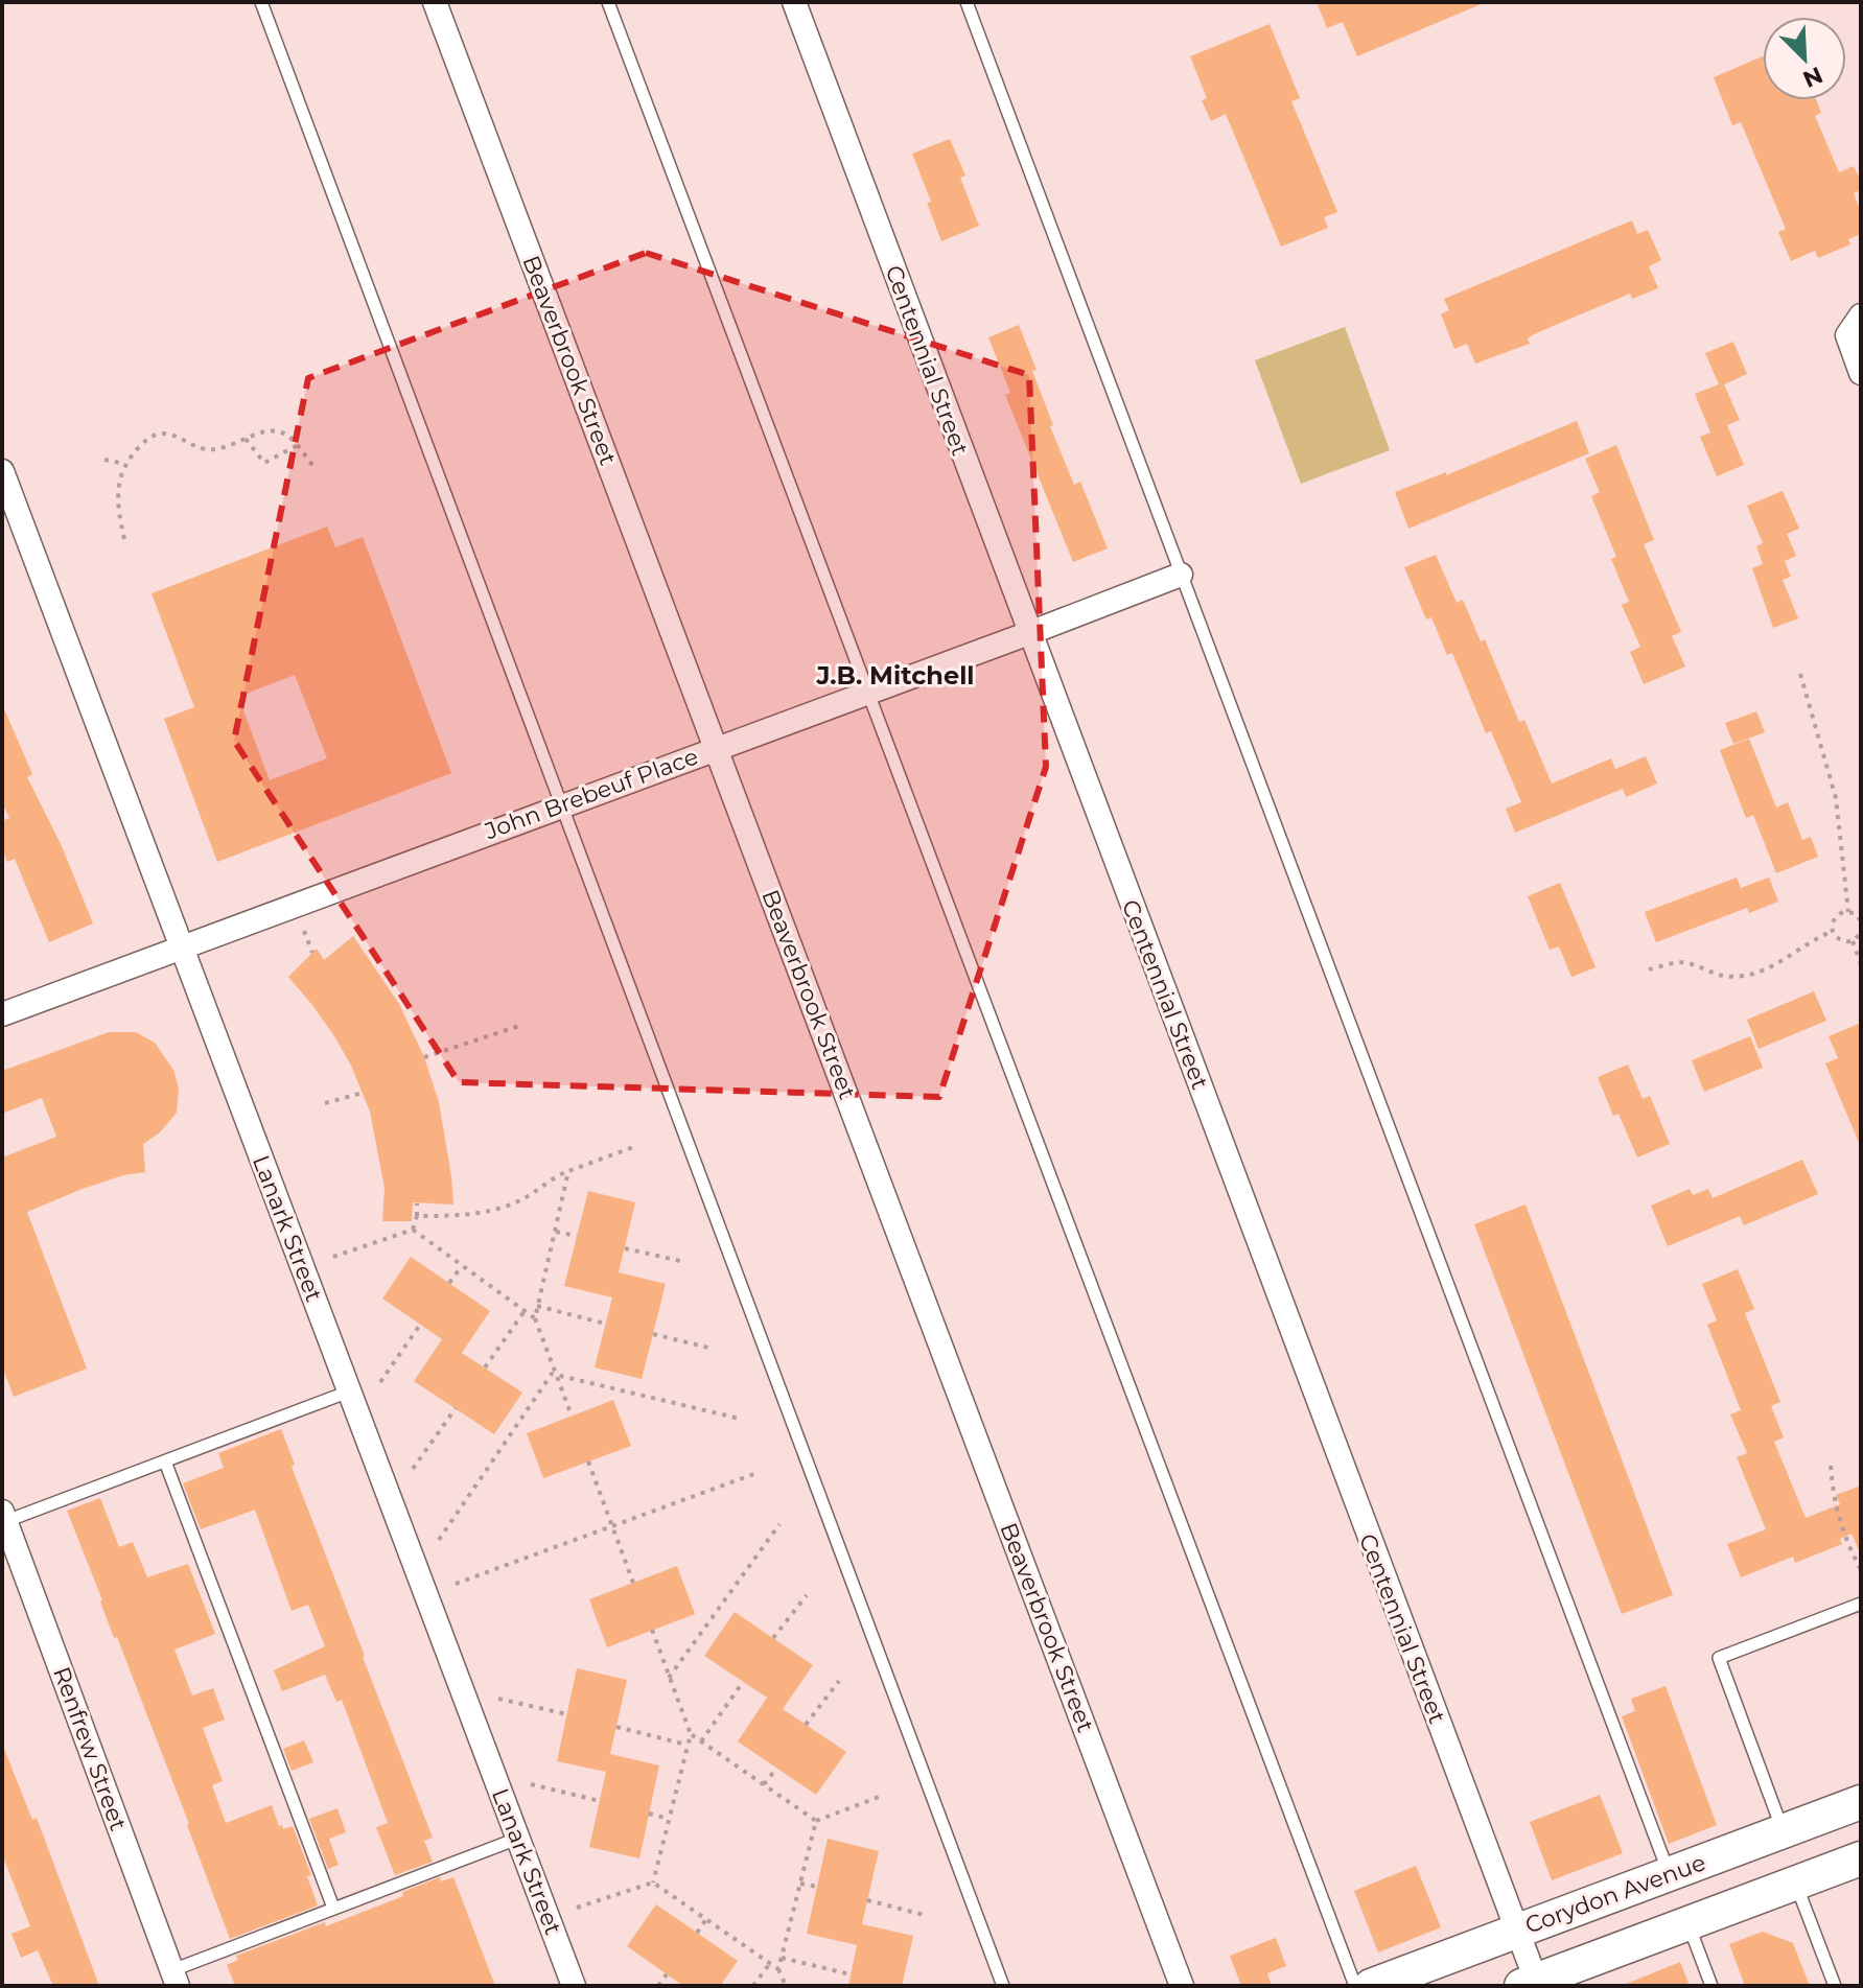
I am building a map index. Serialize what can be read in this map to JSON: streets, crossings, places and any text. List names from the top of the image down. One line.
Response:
{"streets":{"main road":["Corydon Avenue"],"street":["Beaverbrook Street","Centennial Street","John Brebeuf Place","Lanark Street","Renfrew Street"]},"crossings":[["Beaverbrook Street","John Brebeuf Place"],["Centennial Street","John Brebeuf Place"],["Centennial Street","Corydon Avenue"],["John Brebeuf Place","Lanark Street"]],"districts":["J.B. Mitchell"],"north":"bottom right"}
